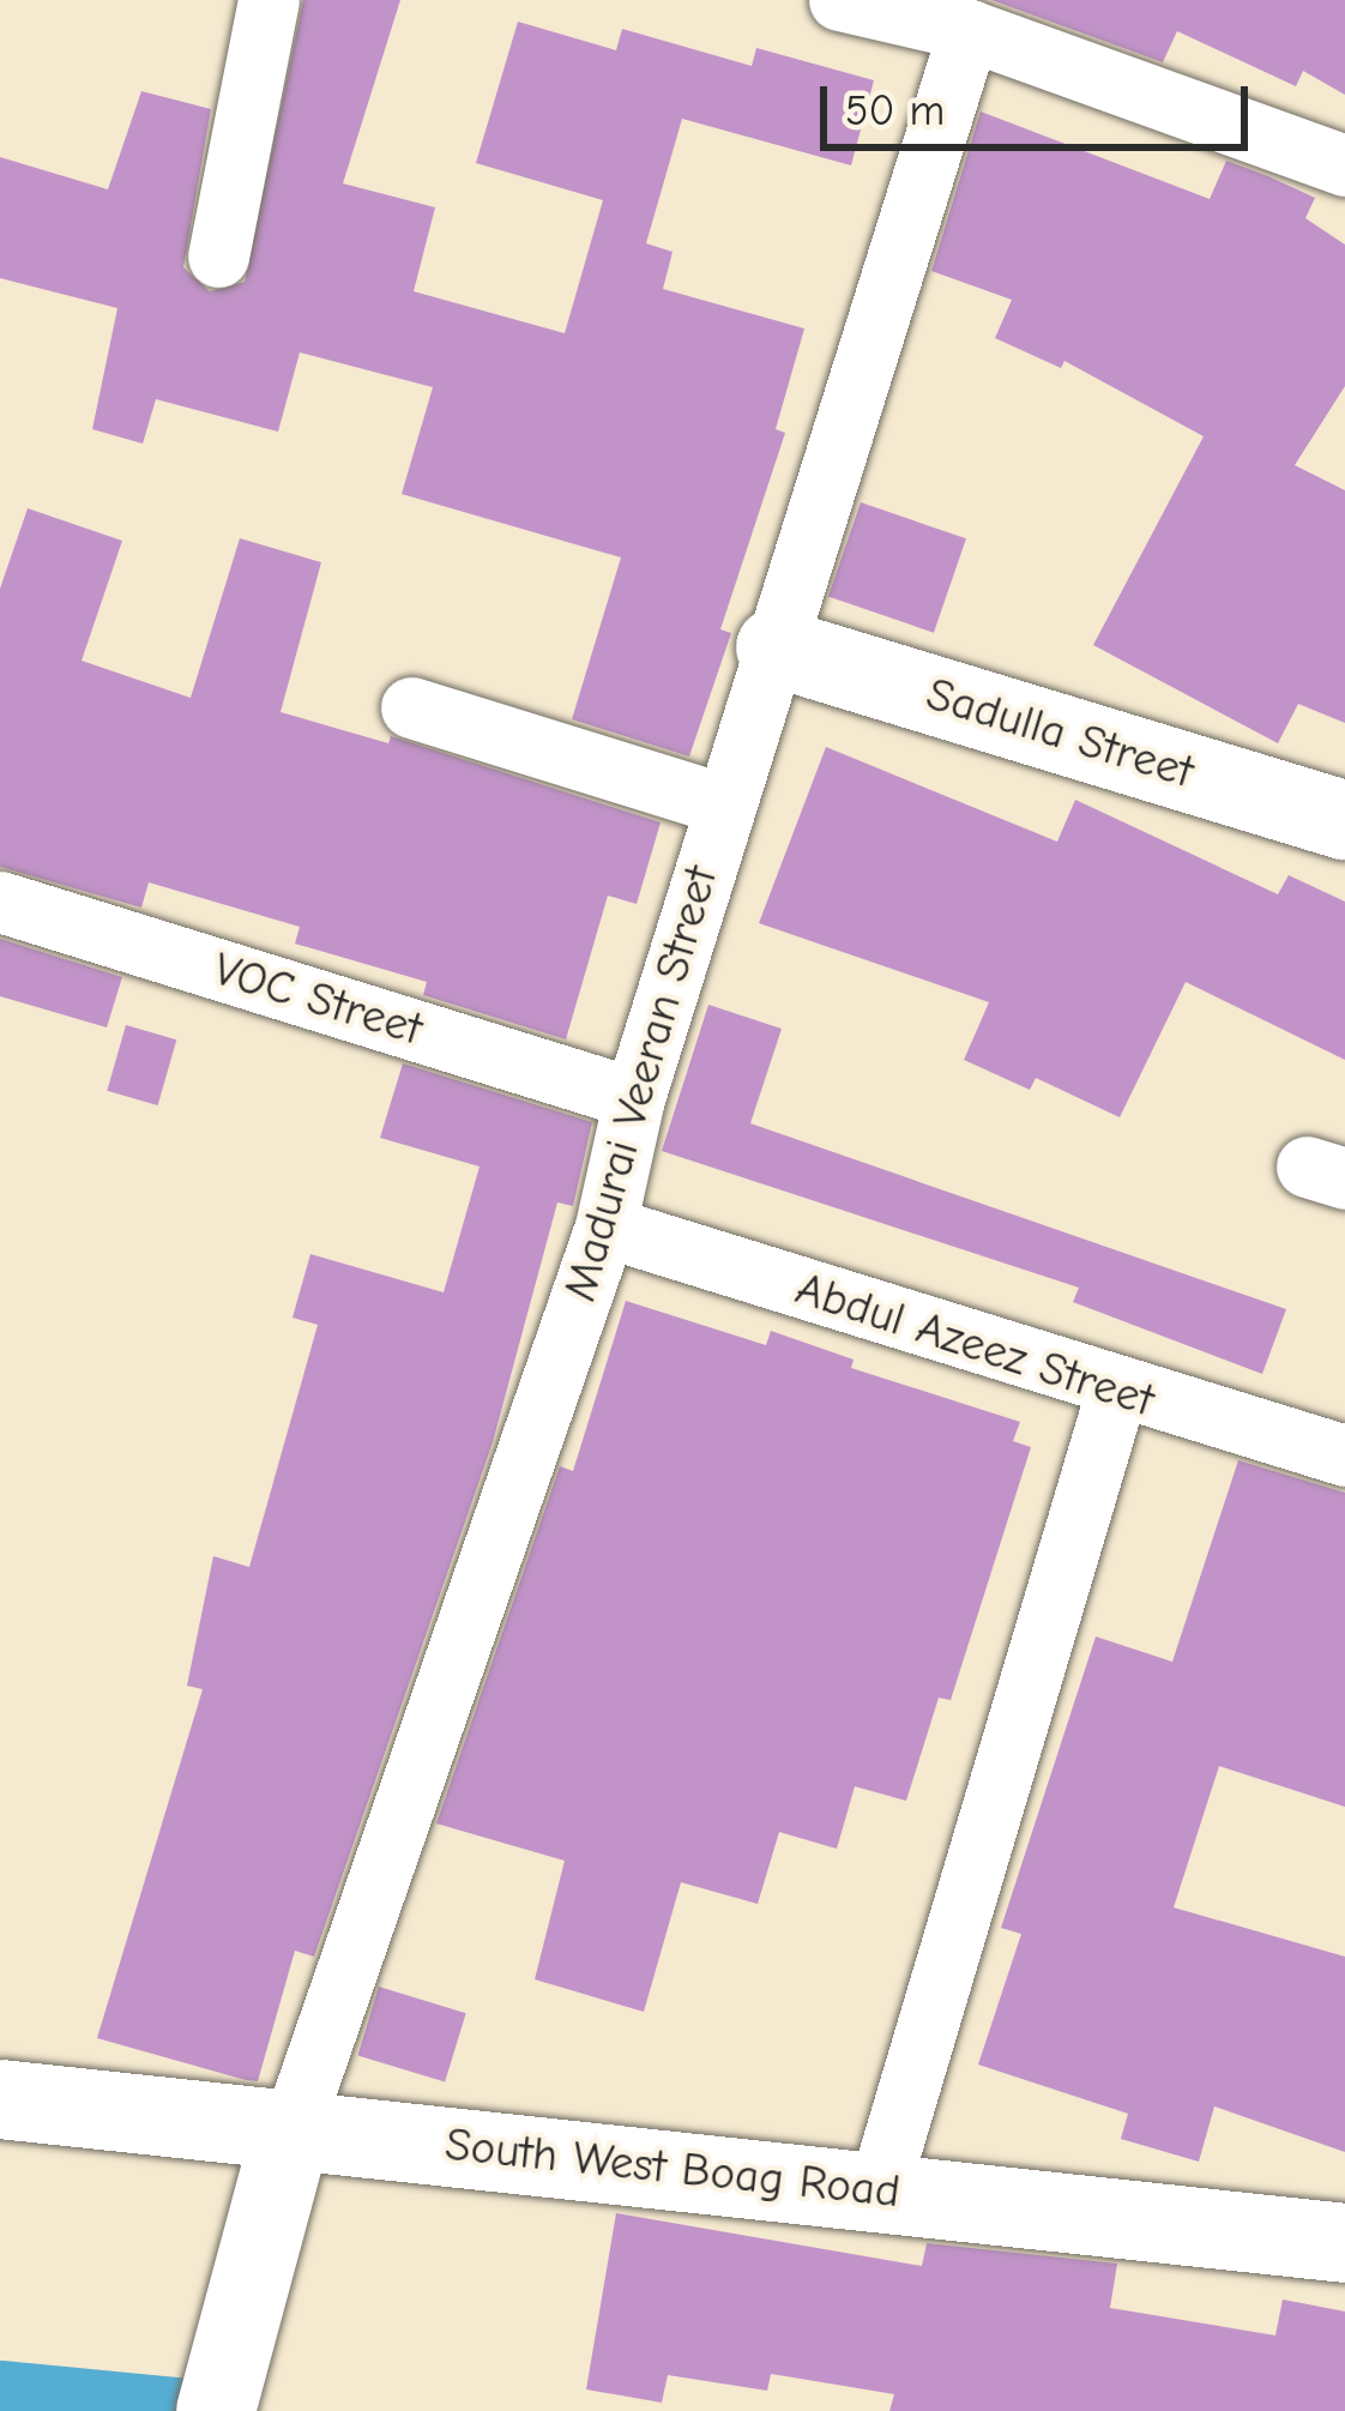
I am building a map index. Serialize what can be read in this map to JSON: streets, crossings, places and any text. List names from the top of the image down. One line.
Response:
{"streets":{"street":["Sadulla Street","VOC Street","Madurai Veeran Street","Abdul Azeez Street","South West Boag Road"]},"crossings":[["Sadulla Street","Madurai Veeran Street"],["VOC Street","Madurai Veeran Street"],["Madurai Veeran Street","Abdul Azeez Street"],["Madurai Veeran Street","South West Boag Road"]],"scale_bar":"50 m"}
